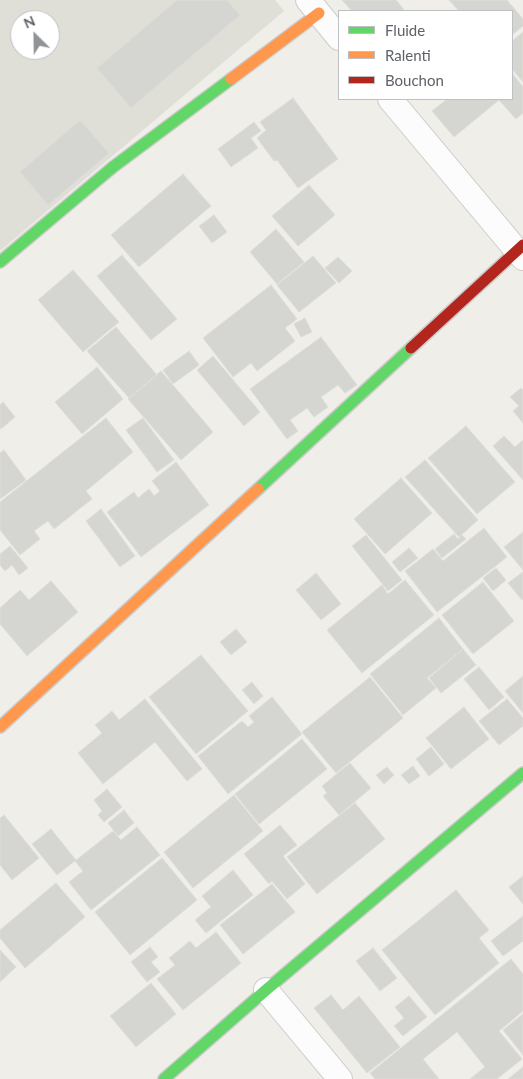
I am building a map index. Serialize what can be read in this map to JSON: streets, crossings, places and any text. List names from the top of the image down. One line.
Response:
{"legend":["Fluide","Ralenti","Bouchon"],"north":"top left"}
